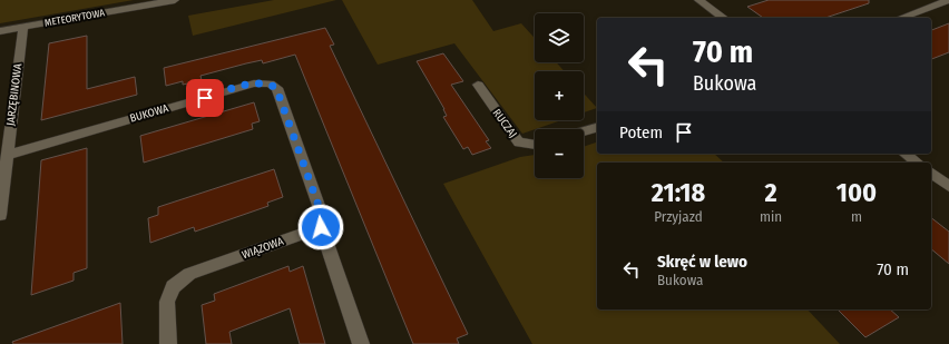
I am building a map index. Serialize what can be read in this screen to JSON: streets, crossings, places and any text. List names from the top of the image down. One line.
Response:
{"streets":{"street":["METEORYTOWA","JARZĘBINOWA","BUKOWA","RUCZAJ","WIĄZOWA"]},"crossings":[["METEORYTOWA","JARZĘBINOWA"],["JARZĘBINOWA","BUKOWA"],["BUKOWA","WIĄZOWA"]],"page":{"map_buttons":["+","−"],"turn":["70 m","Bukowa"],"then":"Potem","eta":["21:18","Przyjazd","2","min","100","m"],"list":[{"name":"Skręć w lewo","note":"Bukowa","value":"70 m"}]}}
